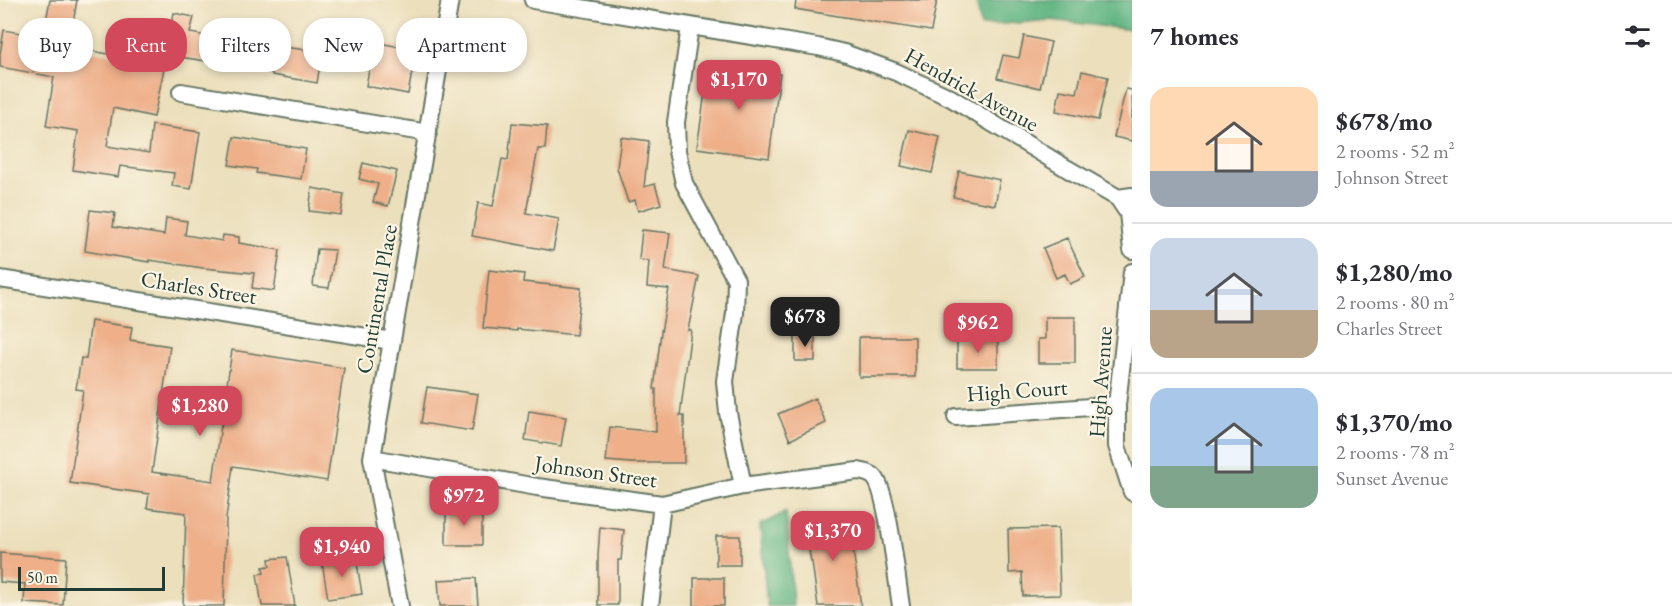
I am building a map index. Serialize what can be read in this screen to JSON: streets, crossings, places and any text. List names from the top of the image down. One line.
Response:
{"streets":{"street":["Hendrick Avenue","Charles Street","Continental Place","High Avenue","High Court","Johnson Street"]},"crossings":[["Charles Street","Continental Place"],["Continental Place","Johnson Street"],["High Avenue","High Court"]],"scale_bar":"50 m","page":{"heading":"7 homes","chip":["Buy","Rent","Filters","New","Apartment"],"price":["$1,170","$678","$962","$1,280","$972","$1,370","$1,940"],"list":[{"name":"$678/mo","note":"2 rooms · 52 m² · Johnson Street"},{"name":"$1,280/mo","note":"2 rooms · 80 m² · Charles Street"},{"name":"$1,370/mo","note":"2 rooms · 78 m² · Sunset Avenue"}],"scale":"50 m"}}
